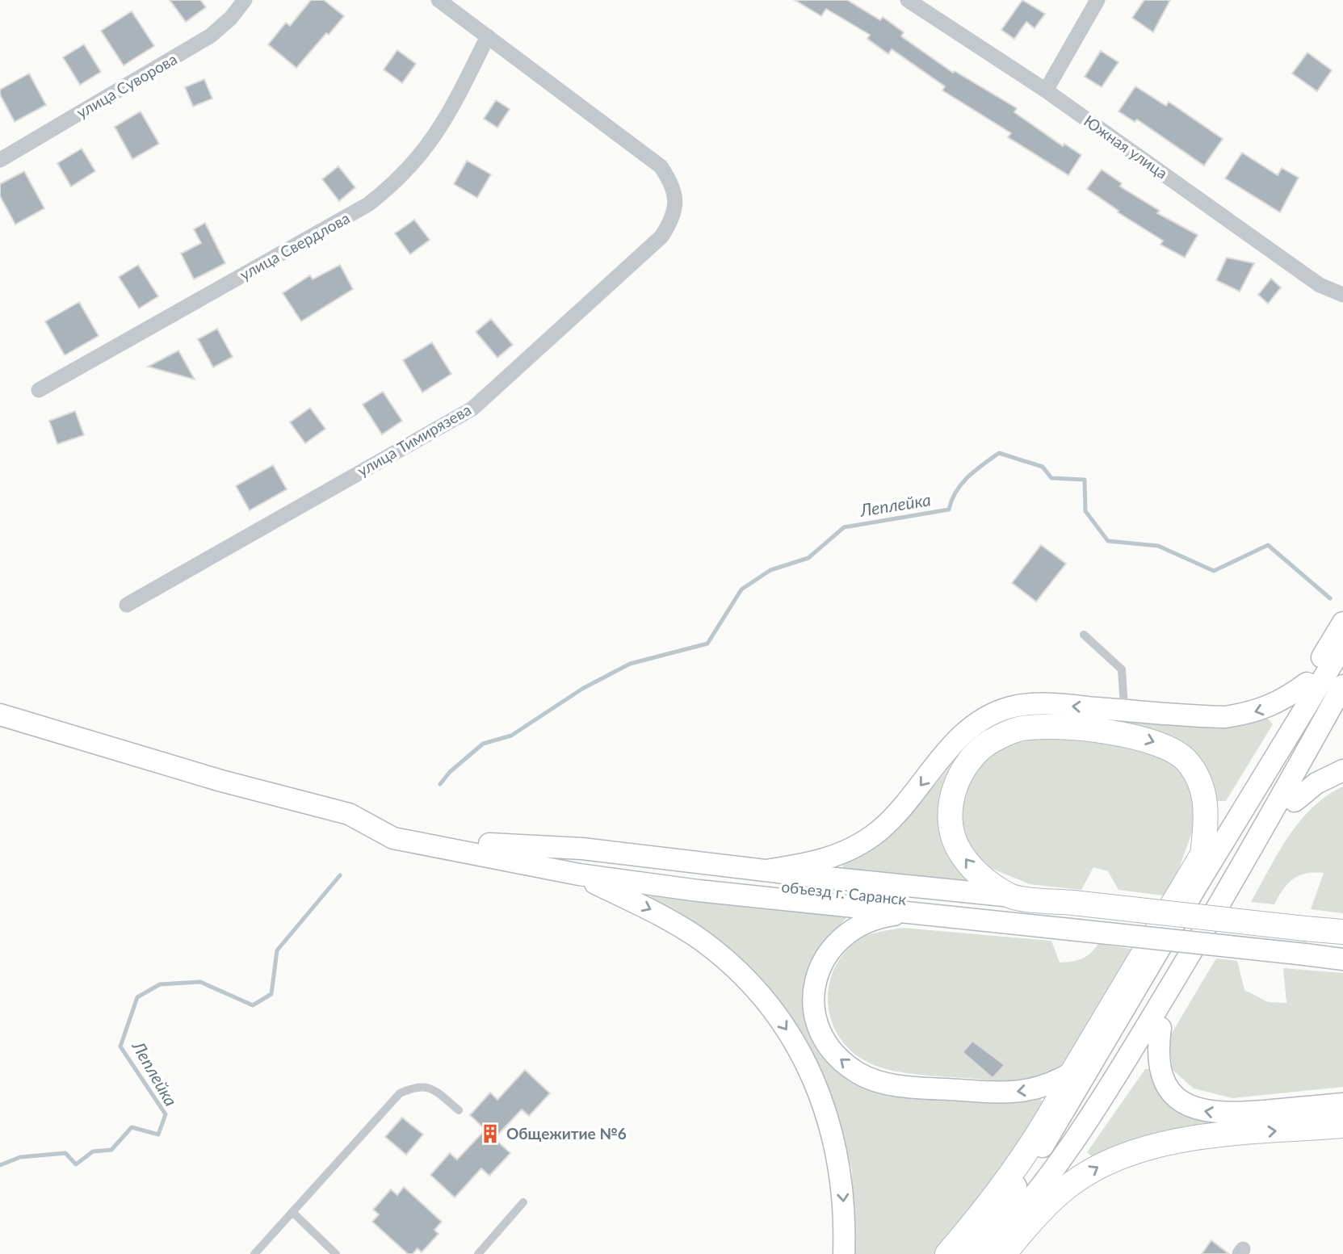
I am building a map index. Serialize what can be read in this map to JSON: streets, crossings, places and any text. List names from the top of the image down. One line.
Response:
{"streets":{"street":["улица Суворова","Южная улица","улица Свердлова","улица Тимирязева","объезд г. Саранск"]},"crossings":[["улица Свердлова","улица Тимирязева"]],"water":["Леплейка"],"places":{"building":["Общежитие №6"]}}
